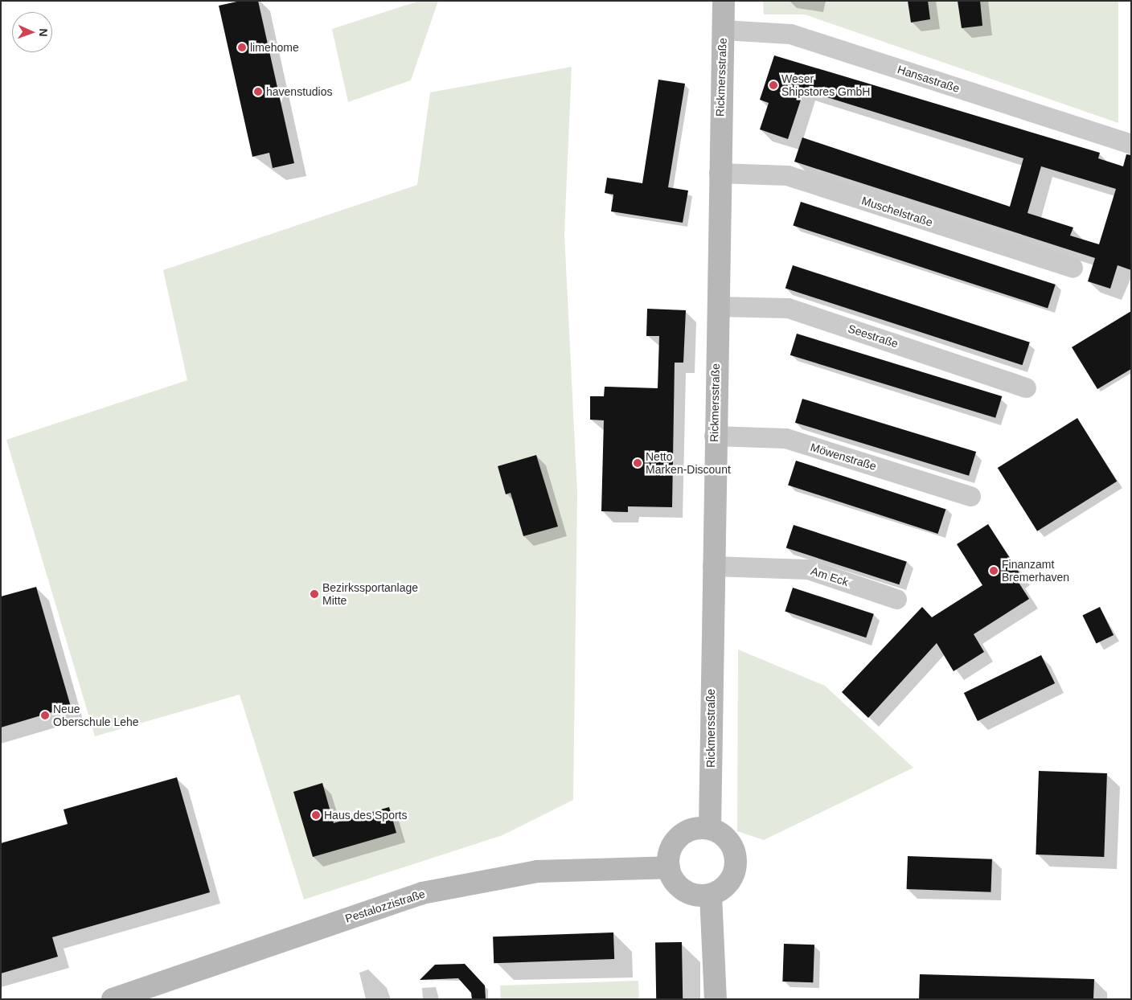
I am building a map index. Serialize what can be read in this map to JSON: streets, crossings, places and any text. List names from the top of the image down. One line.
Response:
{"streets":{"main road":["Rickmersstraße","Pestalozzistraße"],"street":["Hansastraße","Muschelstraße","Seestraße","Möwenstraße","Am Eck"]},"crossings":[["Rickmersstraße","Hansastraße"],["Rickmersstraße","Muschelstraße"],["Rickmersstraße","Seestraße"],["Rickmersstraße","Möwenstraße"],["Rickmersstraße","Am Eck"],["Rickmersstraße","Pestalozzistraße"]],"places":["limehome","Weser Shipstores GmbH","havenstudios","Netto Marken-Discount","Finanzamt Bremerhaven","Bezirkssportanlage Mitte","Neue Oberschule Lehe","Haus des Sports"],"north":"right"}
